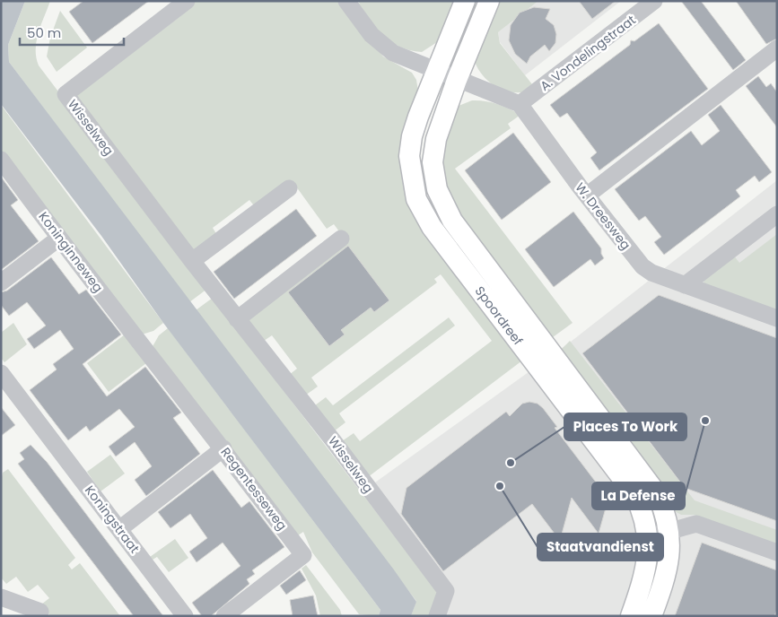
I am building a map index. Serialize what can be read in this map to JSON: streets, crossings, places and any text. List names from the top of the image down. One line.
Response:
{"streets":{"main road":["Spoordreef"],"street":["A. Vondelingstraat","Wisselweg","W. Dreesweg","Koninginneweg","Regentesseweg","Koningstraat"]},"crossings":[["A. Vondelingstraat","W. Dreesweg"],["Koninginneweg","Regentesseweg"]],"places":["La Defense","Places To Work","Staatvandienst"],"scale_bar":"50 m"}
